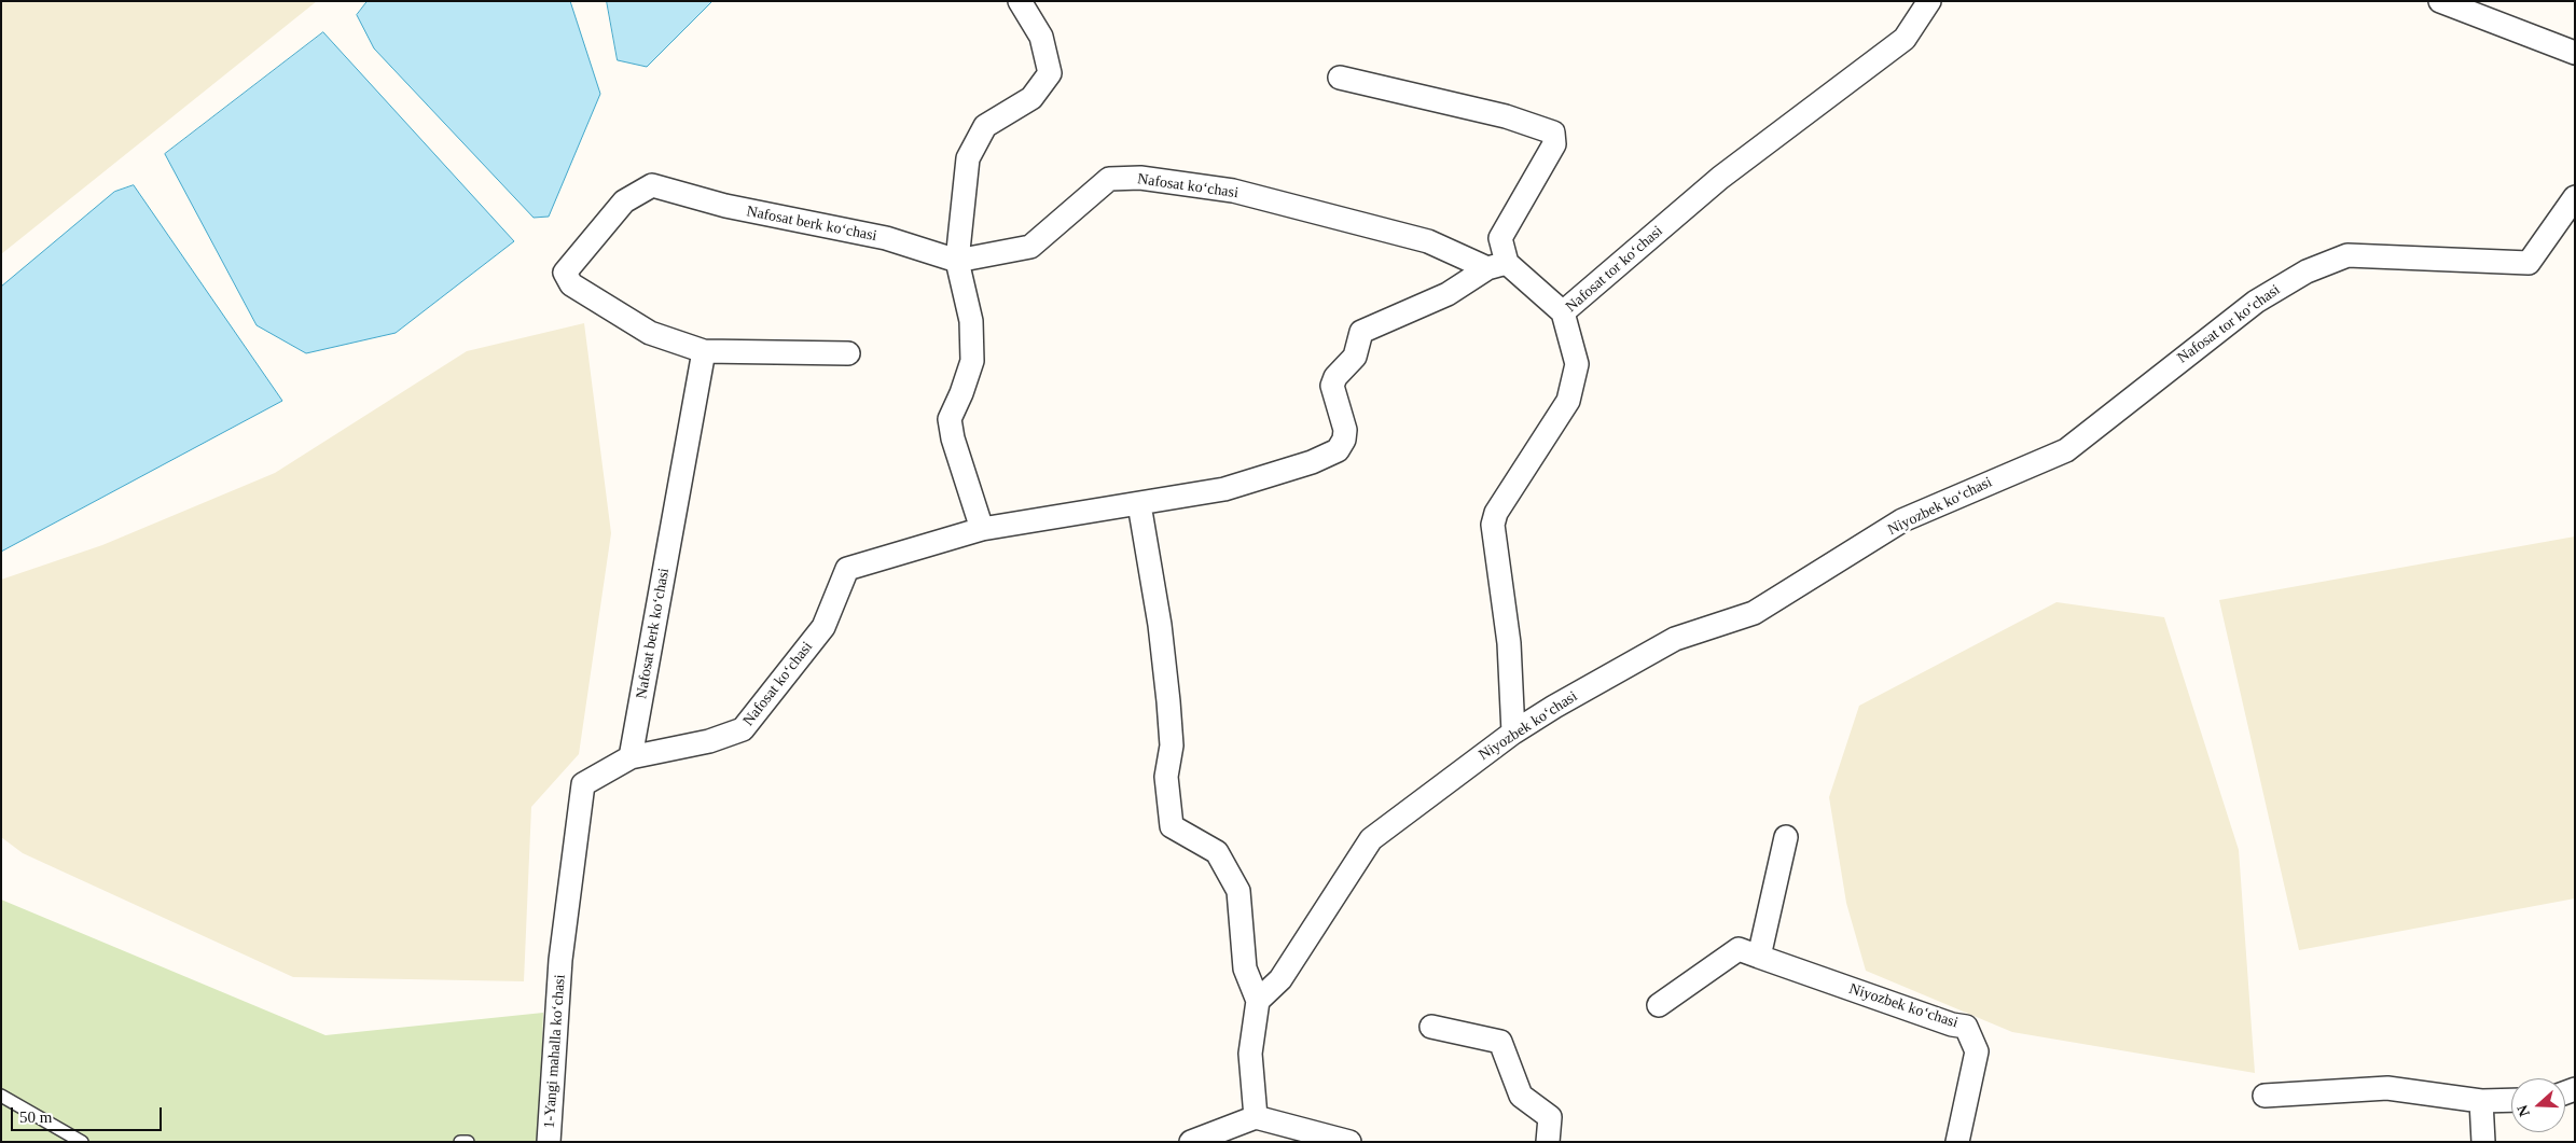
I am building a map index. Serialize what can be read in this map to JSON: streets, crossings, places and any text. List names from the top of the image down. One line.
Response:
{"streets":{"street":["Nafosat ko‘chasi","Nafosat berk ko‘chasi","Nafosat tor ko‘chasi","Niyozbek ko‘chasi","1-Yangi mahalla ko‘chasi"]},"crossings":[["Nafosat ko‘chasi","Nafosat berk ko‘chasi"],["Nafosat ko‘chasi","Nafosat tor ko‘chasi"],["Nafosat ko‘chasi","1-Yangi mahalla ko‘chasi"],["Nafosat tor ko‘chasi","Niyozbek ko‘chasi"]],"scale_bar":"50 m","north":"left"}
